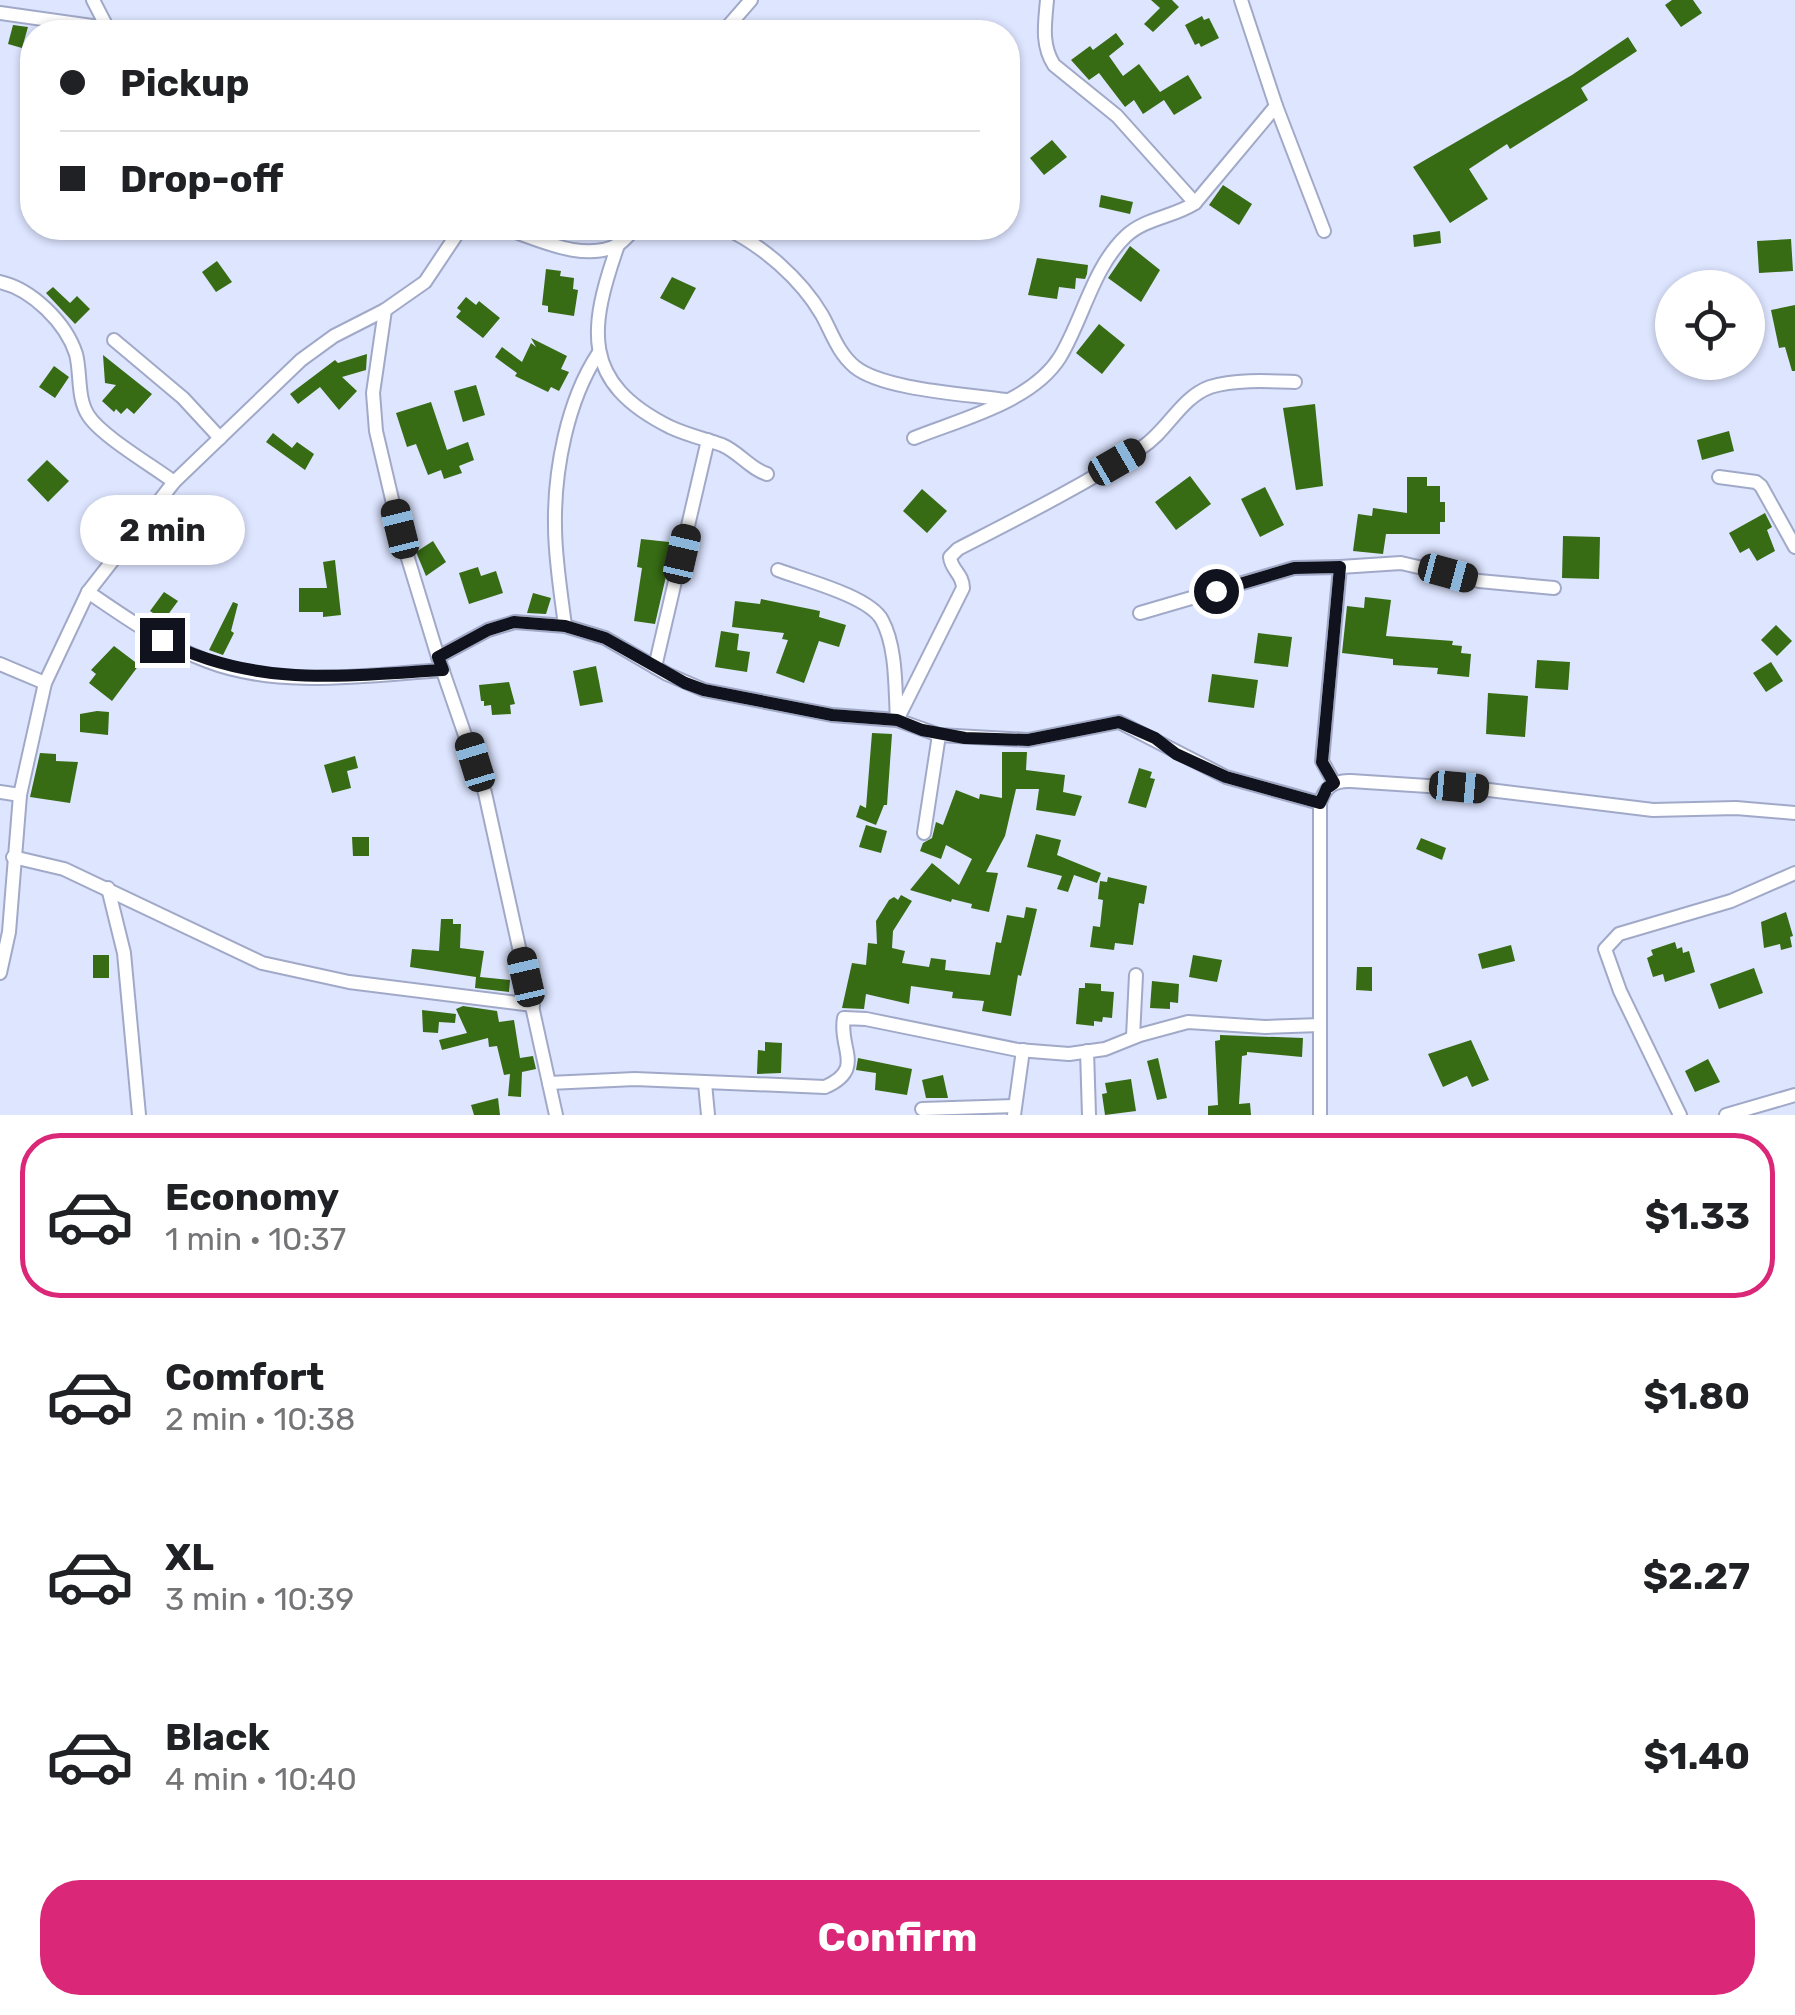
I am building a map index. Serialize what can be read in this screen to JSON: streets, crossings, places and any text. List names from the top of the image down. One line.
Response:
{"page":{"banner":["Pickup","Drop-off"],"bubble":"2 min","list":[{"name":"Economy","note":"1 min · 10:37","value":"$1.33"},{"name":"Comfort","note":"2 min · 10:38","value":"$1.80"},{"name":"XL","note":"3 min · 10:39","value":"$2.27"},{"name":"Black","note":"4 min · 10:40","value":"$1.40"}],"buttons":"Confirm"}}
